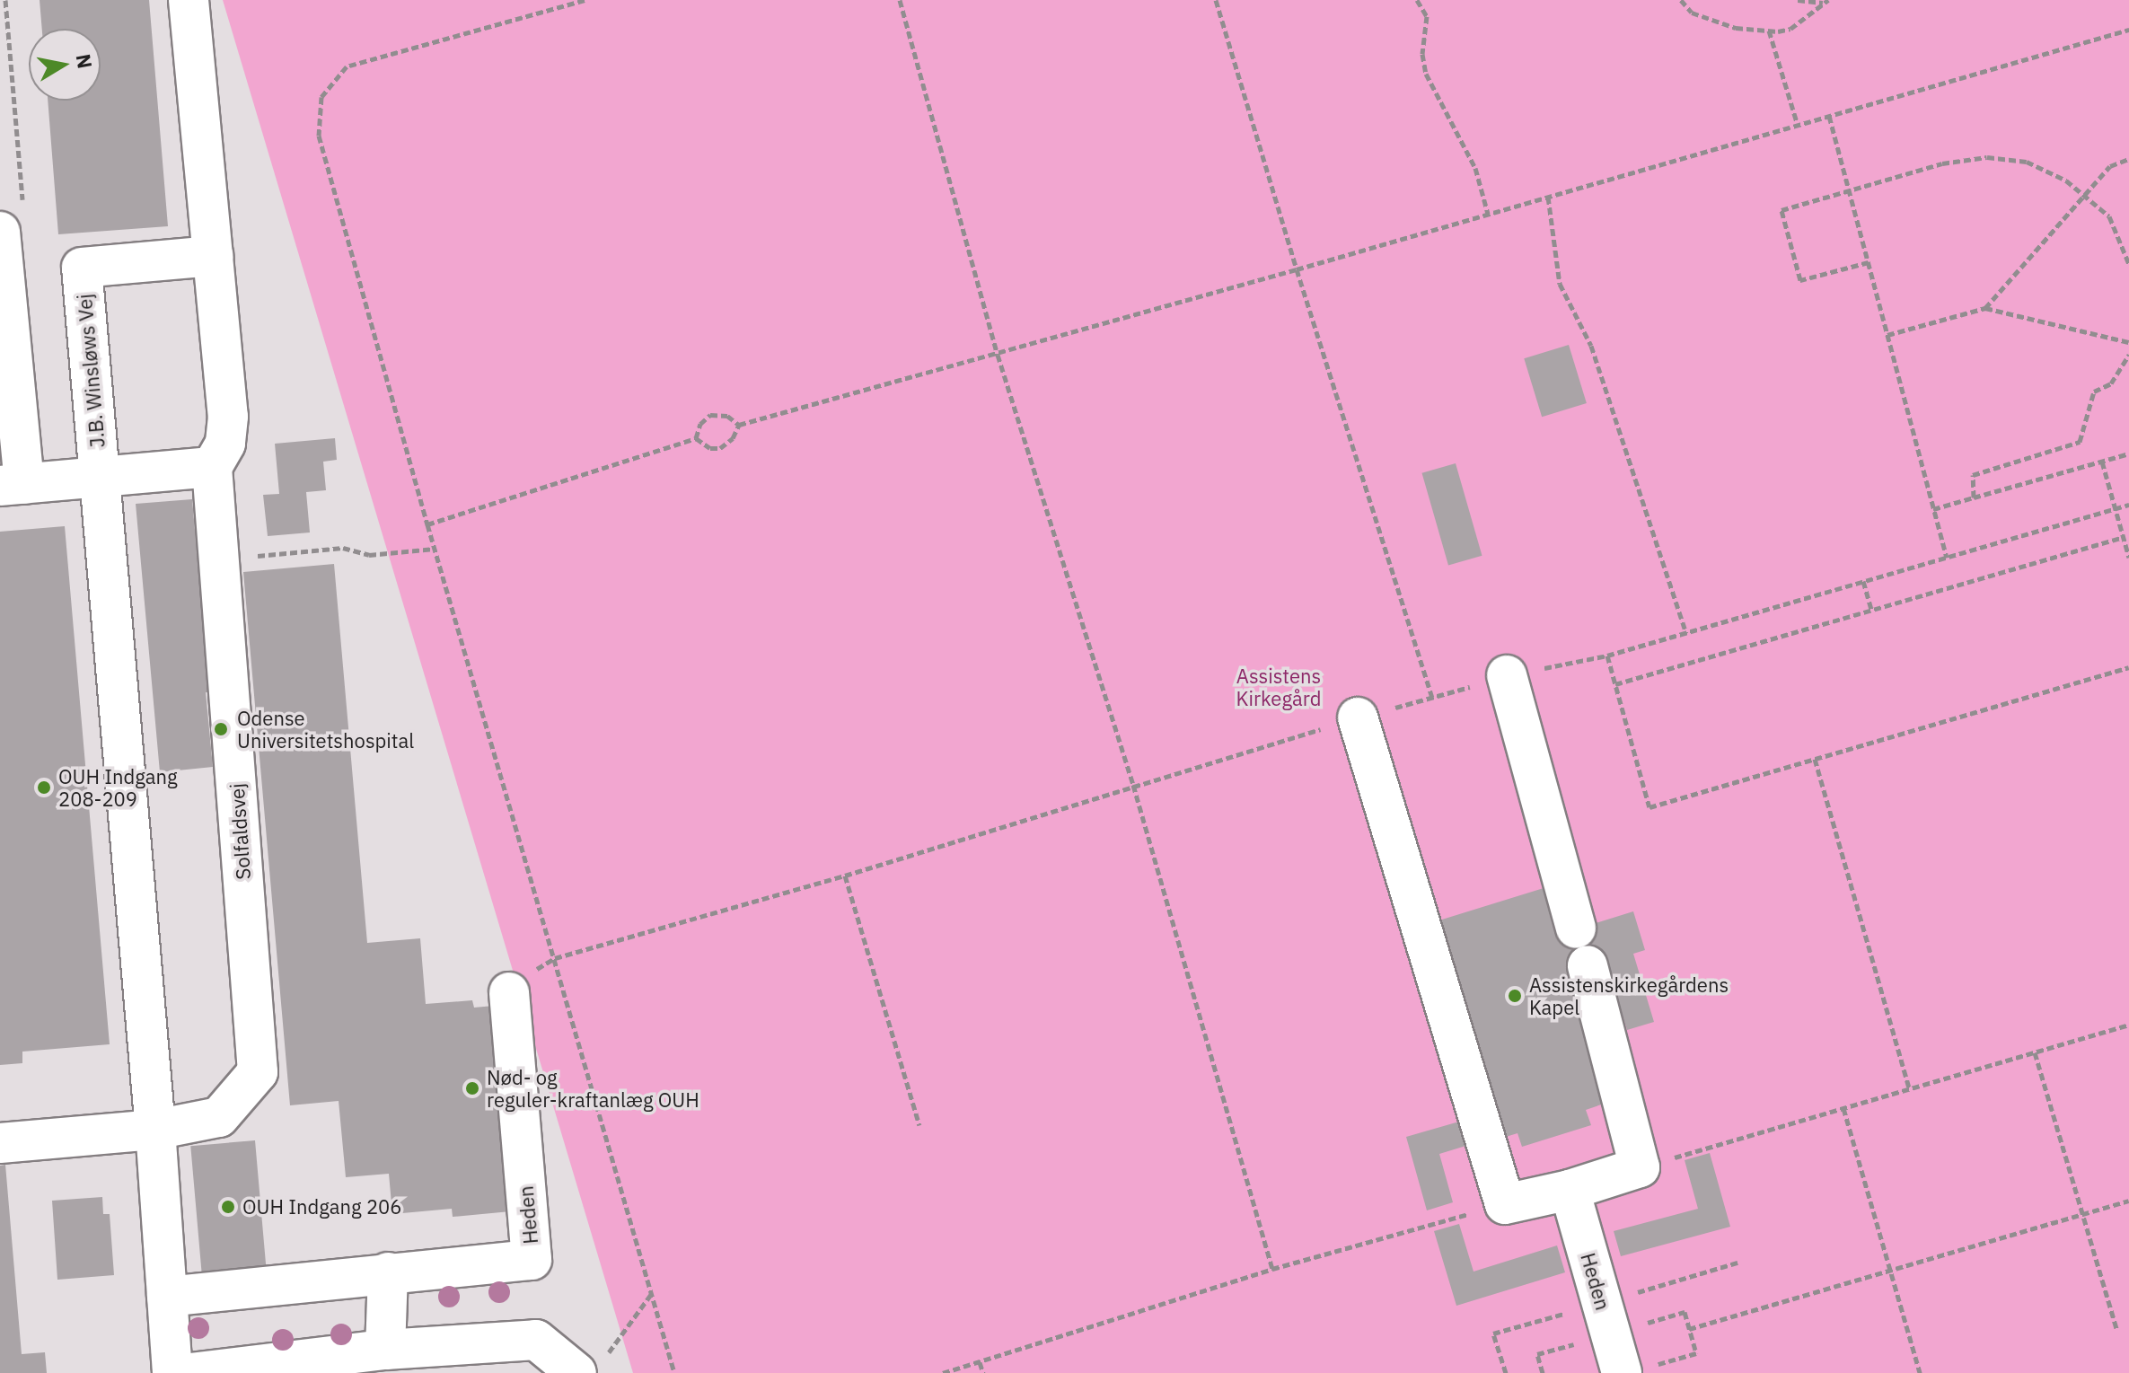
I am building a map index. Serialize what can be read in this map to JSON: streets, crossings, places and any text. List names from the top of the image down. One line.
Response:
{"streets":{"street":["J.B. Winsløws Vej","Solfaldsvej","Heden"]},"parks":["Assistens Kirkegård"],"places":["Odense Universitetshospital","OUH Indgang 208-209","Assistenskirkegårdens Kapel","Nød- og reguler-kraftanlæg OUH","OUH Indgang 206"],"north":"right"}
